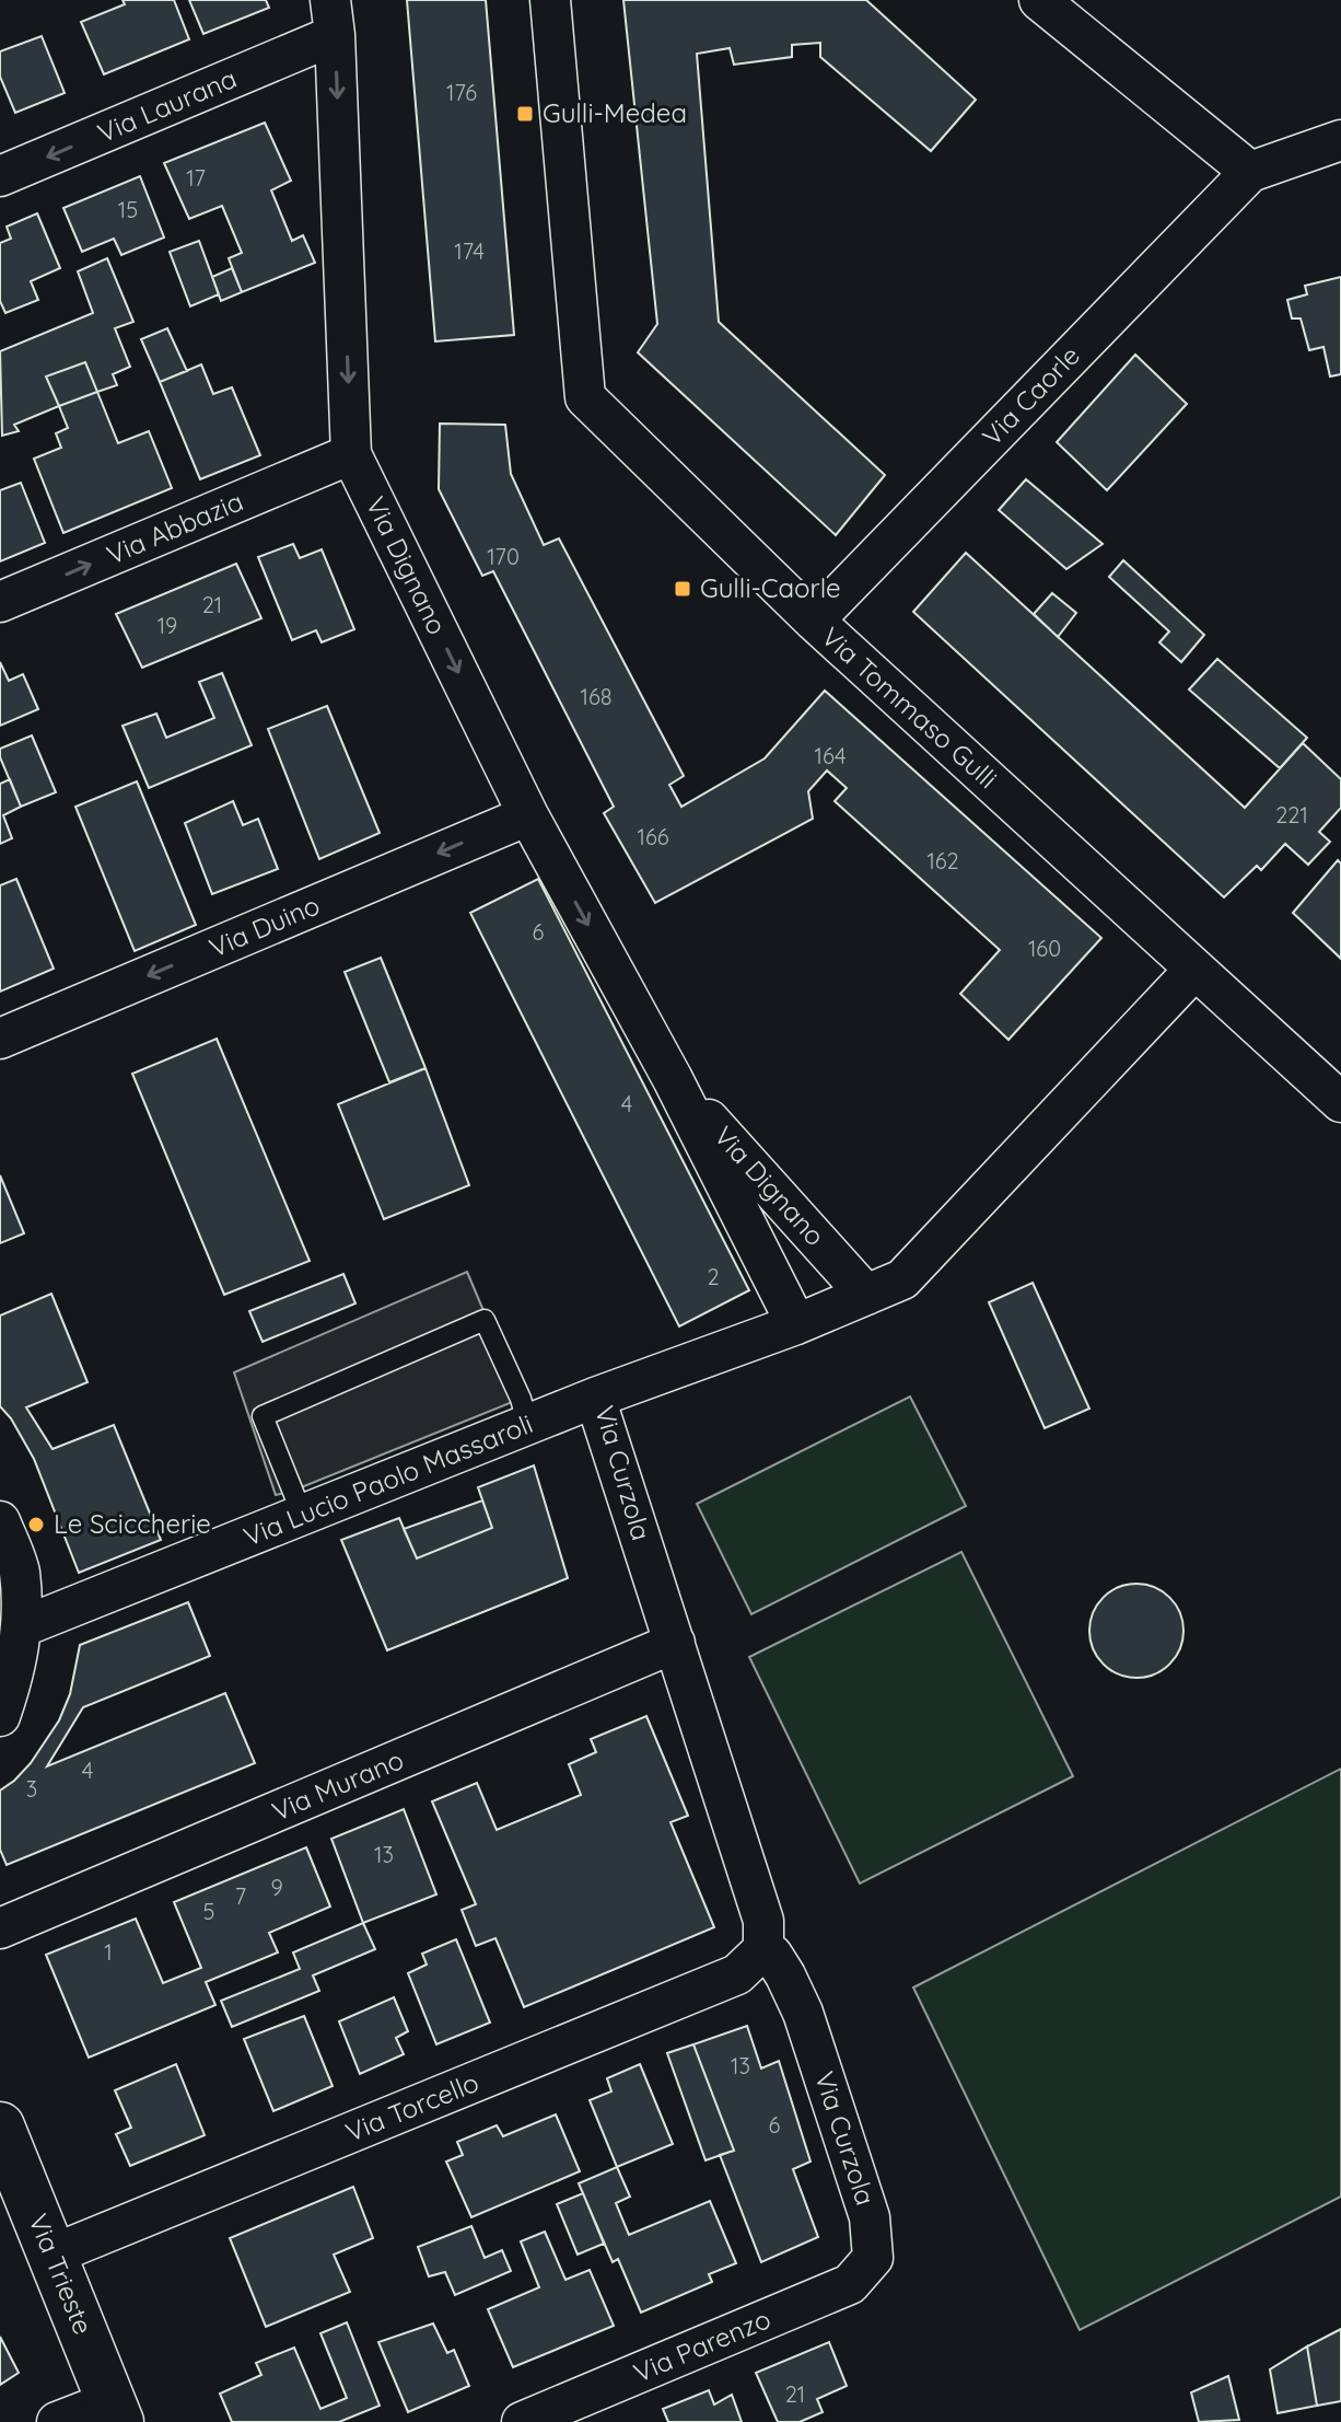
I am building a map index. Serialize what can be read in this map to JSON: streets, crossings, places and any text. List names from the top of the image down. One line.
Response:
{"streets":{"street":["Via Laurana","Via Caorle","Via Abbazia","Via Dignano","Via Tommaso Gulli","Via Duino","Via Curzola","Via Lucio Paolo Massaroli","Via Murano","Via Torcello","Via Trieste","Via Parenzo"]},"crossings":[["Via Laurana","Via Dignano"],["Via Caorle","Via Tommaso Gulli"],["Via Abbazia","Via Dignano"],["Via Dignano","Via Duino"],["Via Dignano","Via Curzola"],["Via Tommaso Gulli","Via Curzola"],["Via Curzola","Via Lucio Paolo Massaroli"],["Via Curzola","Via Murano"],["Via Curzola","Via Torcello"],["Via Curzola","Via Parenzo"],["Via Torcello","Via Trieste"]],"one_way":["Via Laurana","Via Abbazia","Via Dignano","Via Duino"],"places":{"transit":["Gulli-Medea","Gulli-Caorle"],"other":["Le Sciccherie"]},"house_numbers":["176","17","15","174","170","21","19","168","164","221","166","162","6","160","4","2","4","3","13","9","7","5","1","13","6","21"]}
